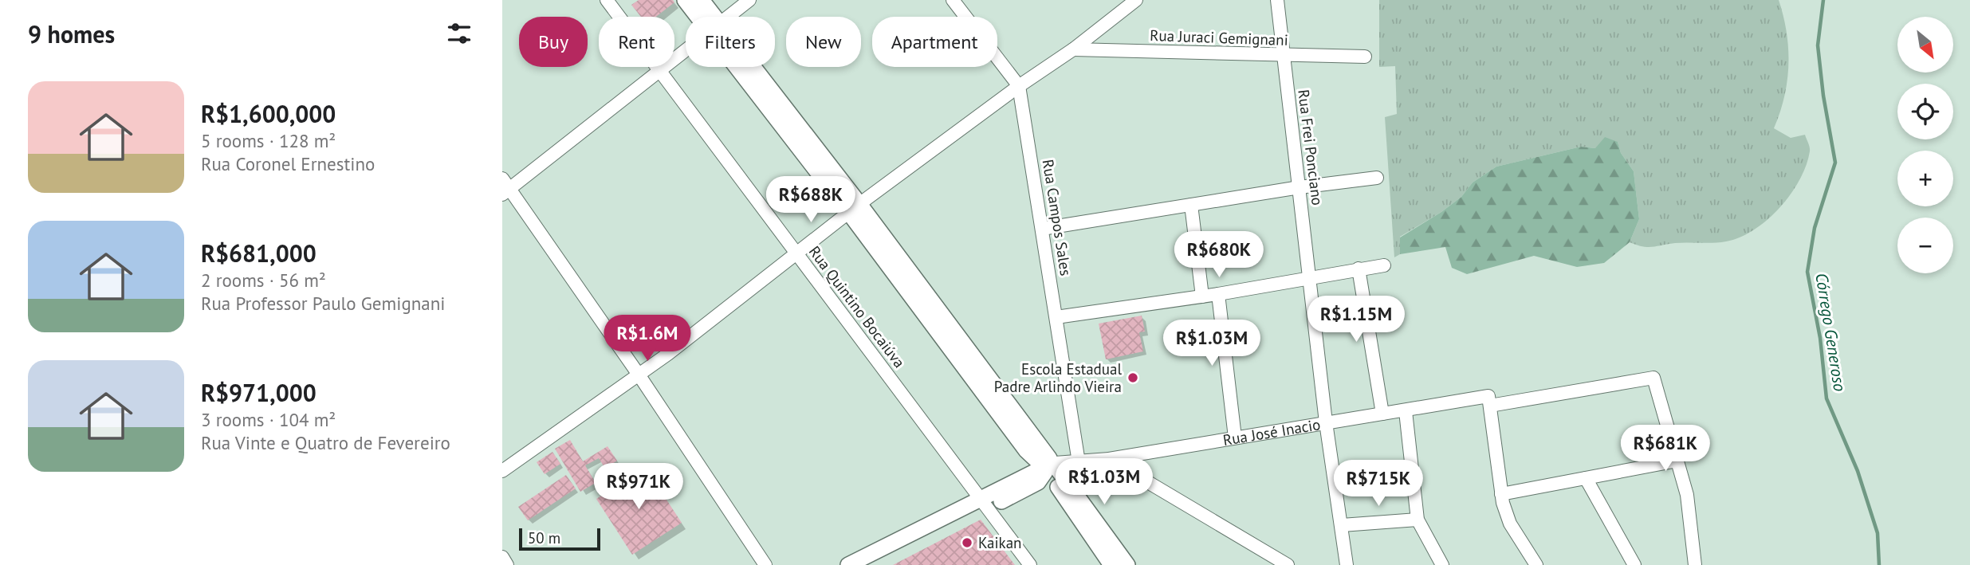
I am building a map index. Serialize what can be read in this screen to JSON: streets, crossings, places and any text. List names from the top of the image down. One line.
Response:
{"streets":{"street":["Rua Juraci Gemignani","Rua Frei Ponciano","Rua Campos Sales","Rua Quintino Bocaiúva","Rua José Inacio"]},"crossings":[["Rua Juraci Gemignani","Rua Frei Ponciano"],["Rua Frei Ponciano","Rua José Inacio"],["Rua Campos Sales","Rua José Inacio"],["Rua Quintino Bocaiúva","Rua José Inacio"]],"water":["Córrego Generoso"],"places":["Escola Estadual Padre Arlindo Vieira","Kaikan"],"scale_bar":"50 m","north":"bottom right","page":{"heading":"9 homes","map_buttons":["+","−"],"chip":["Buy","Rent","Filters","New","Apartment"],"list":[{"name":"R$1,600,000","note":"5 rooms · 128 m² · Rua Coronel Ernestino"},{"name":"R$681,000","note":"2 rooms · 56 m² · Rua Professor Paulo Gemignani"},{"name":"R$971,000","note":"3 rooms · 104 m² · Rua Vinte e Quatro de Fevereiro"}],"price":["R$688K","R$680K","R$1.15M","R$1.6M","R$1.03M","R$681K","R$1.03M","R$715K","R$971K"],"scale":"50 m"}}
